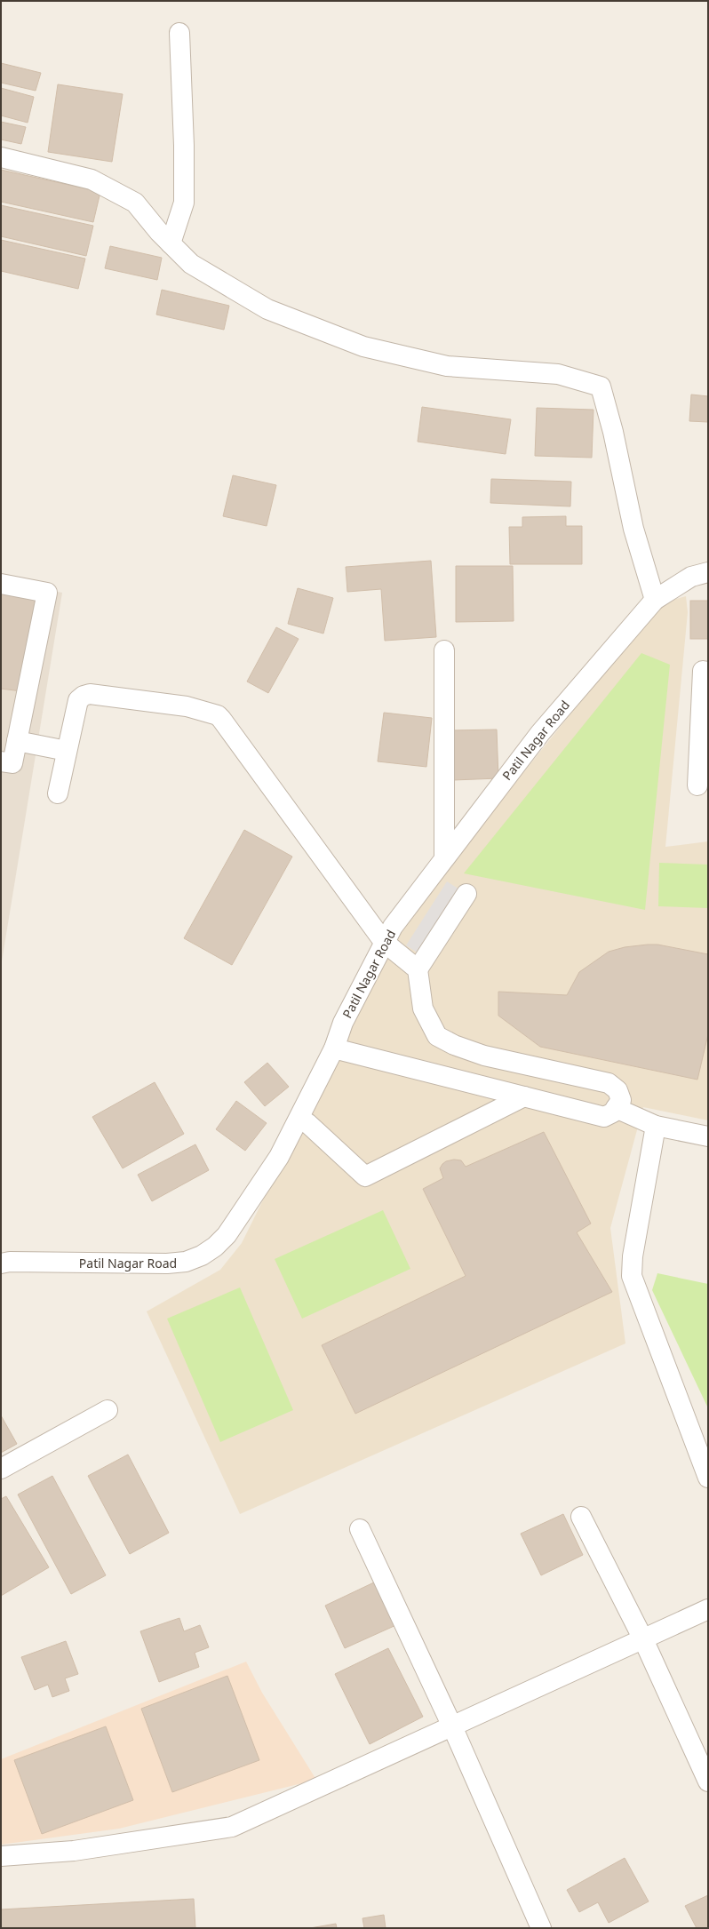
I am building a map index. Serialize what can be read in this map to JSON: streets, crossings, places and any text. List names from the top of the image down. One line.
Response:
{"streets":{"street":["Patil Nagar Road"]}}
